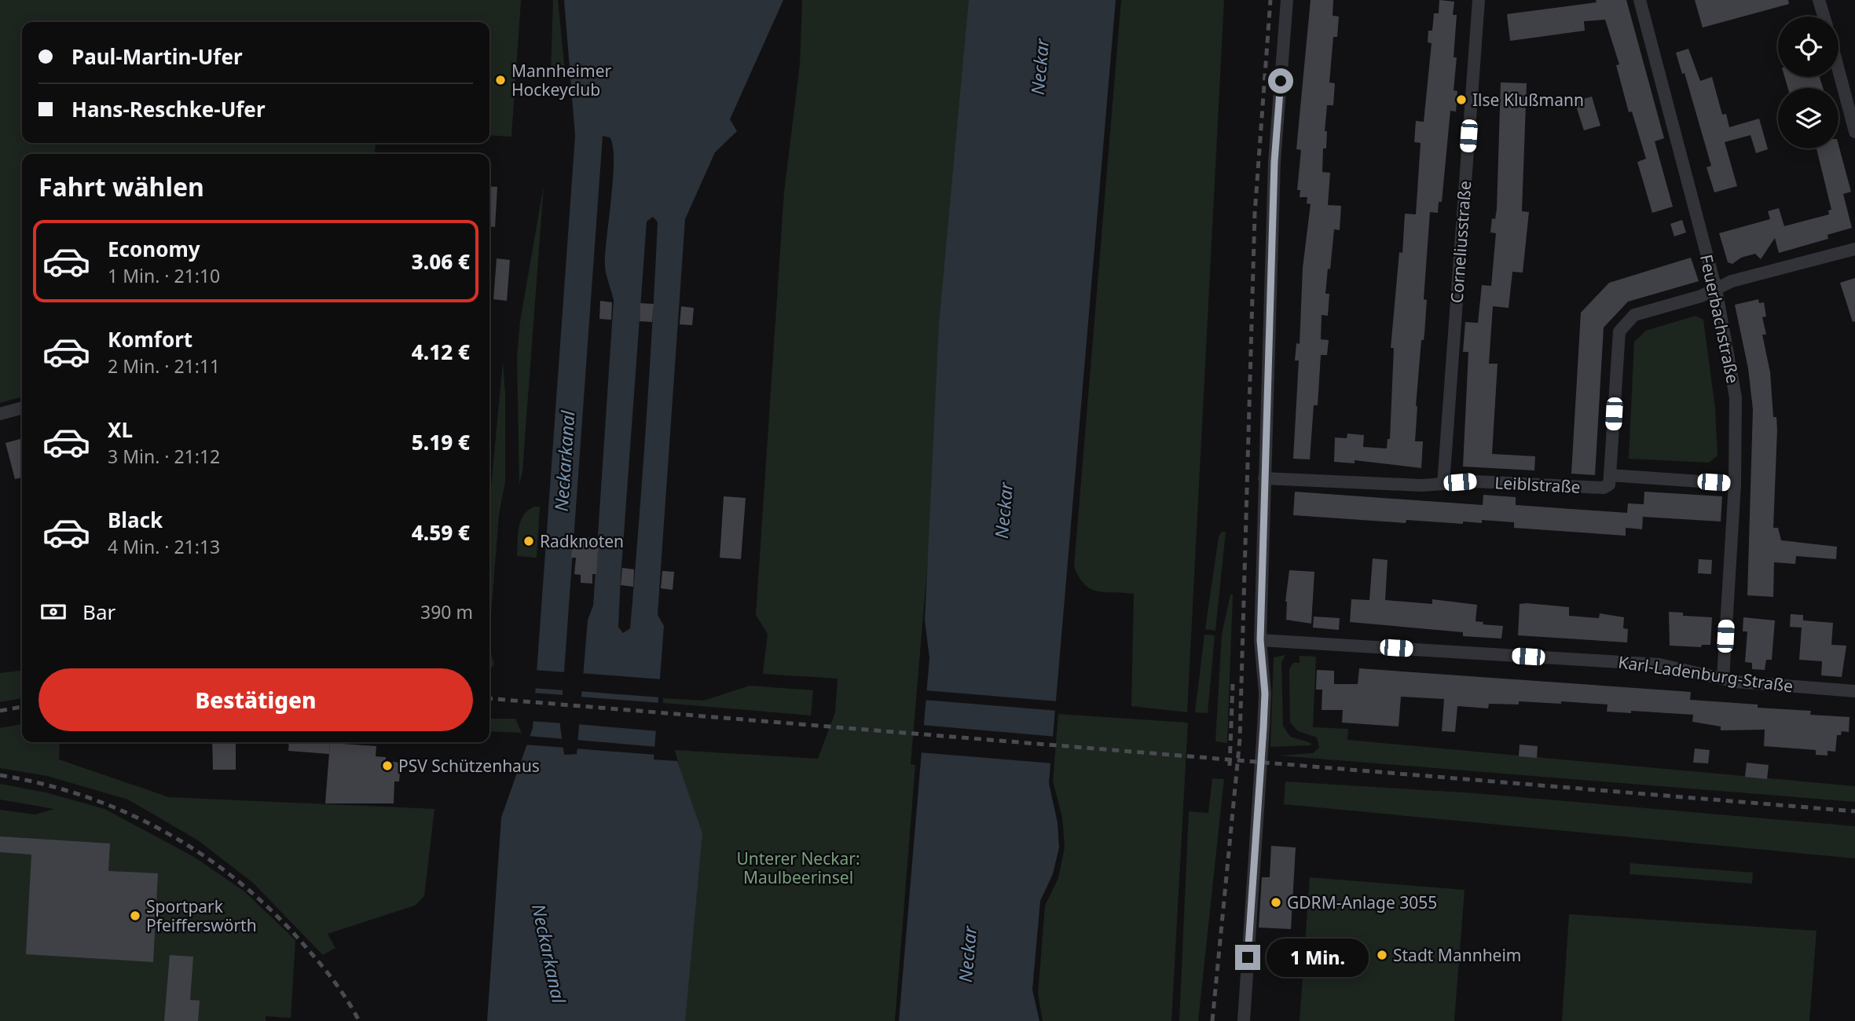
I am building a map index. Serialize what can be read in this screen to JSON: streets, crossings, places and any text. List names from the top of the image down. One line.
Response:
{"streets":{"street":["Corneliusstraße","Feuerbachstraße","Leiblstraße","Karl-Ladenburg-Straße"]},"crossings":[["Corneliusstraße","Leiblstraße"],["Feuerbachstraße","Karl-Ladenburg-Straße"]],"water":["Neckar","Neckarkanal"],"parks":["Unterer Neckar: Maulbeerinsel"],"places":["Mannheimer Hockeyclub","Ilse Klußmann","Radknoten","PSV Schützenhaus","GDRM-Anlage 3055","Sportpark Pfeifferswörth","Stadt Mannheim"],"page":{"banner":["Paul-Martin-Ufer","Hans-Reschke-Ufer"],"heading":"Fahrt wählen","list":[{"name":"Economy","note":"1 Min. · 21:10","value":"3.06 €"},{"name":"Komfort","note":"2 Min. · 21:11","value":"4.12 €"},{"name":"XL","note":"3 Min. · 21:12","value":"5.19 €"},{"name":"Black","note":"4 Min. · 21:13","value":"4.59 €"}],"pay":["Bar","390 m"],"buttons":"Bestätigen","bubble":"1 Min."}}
